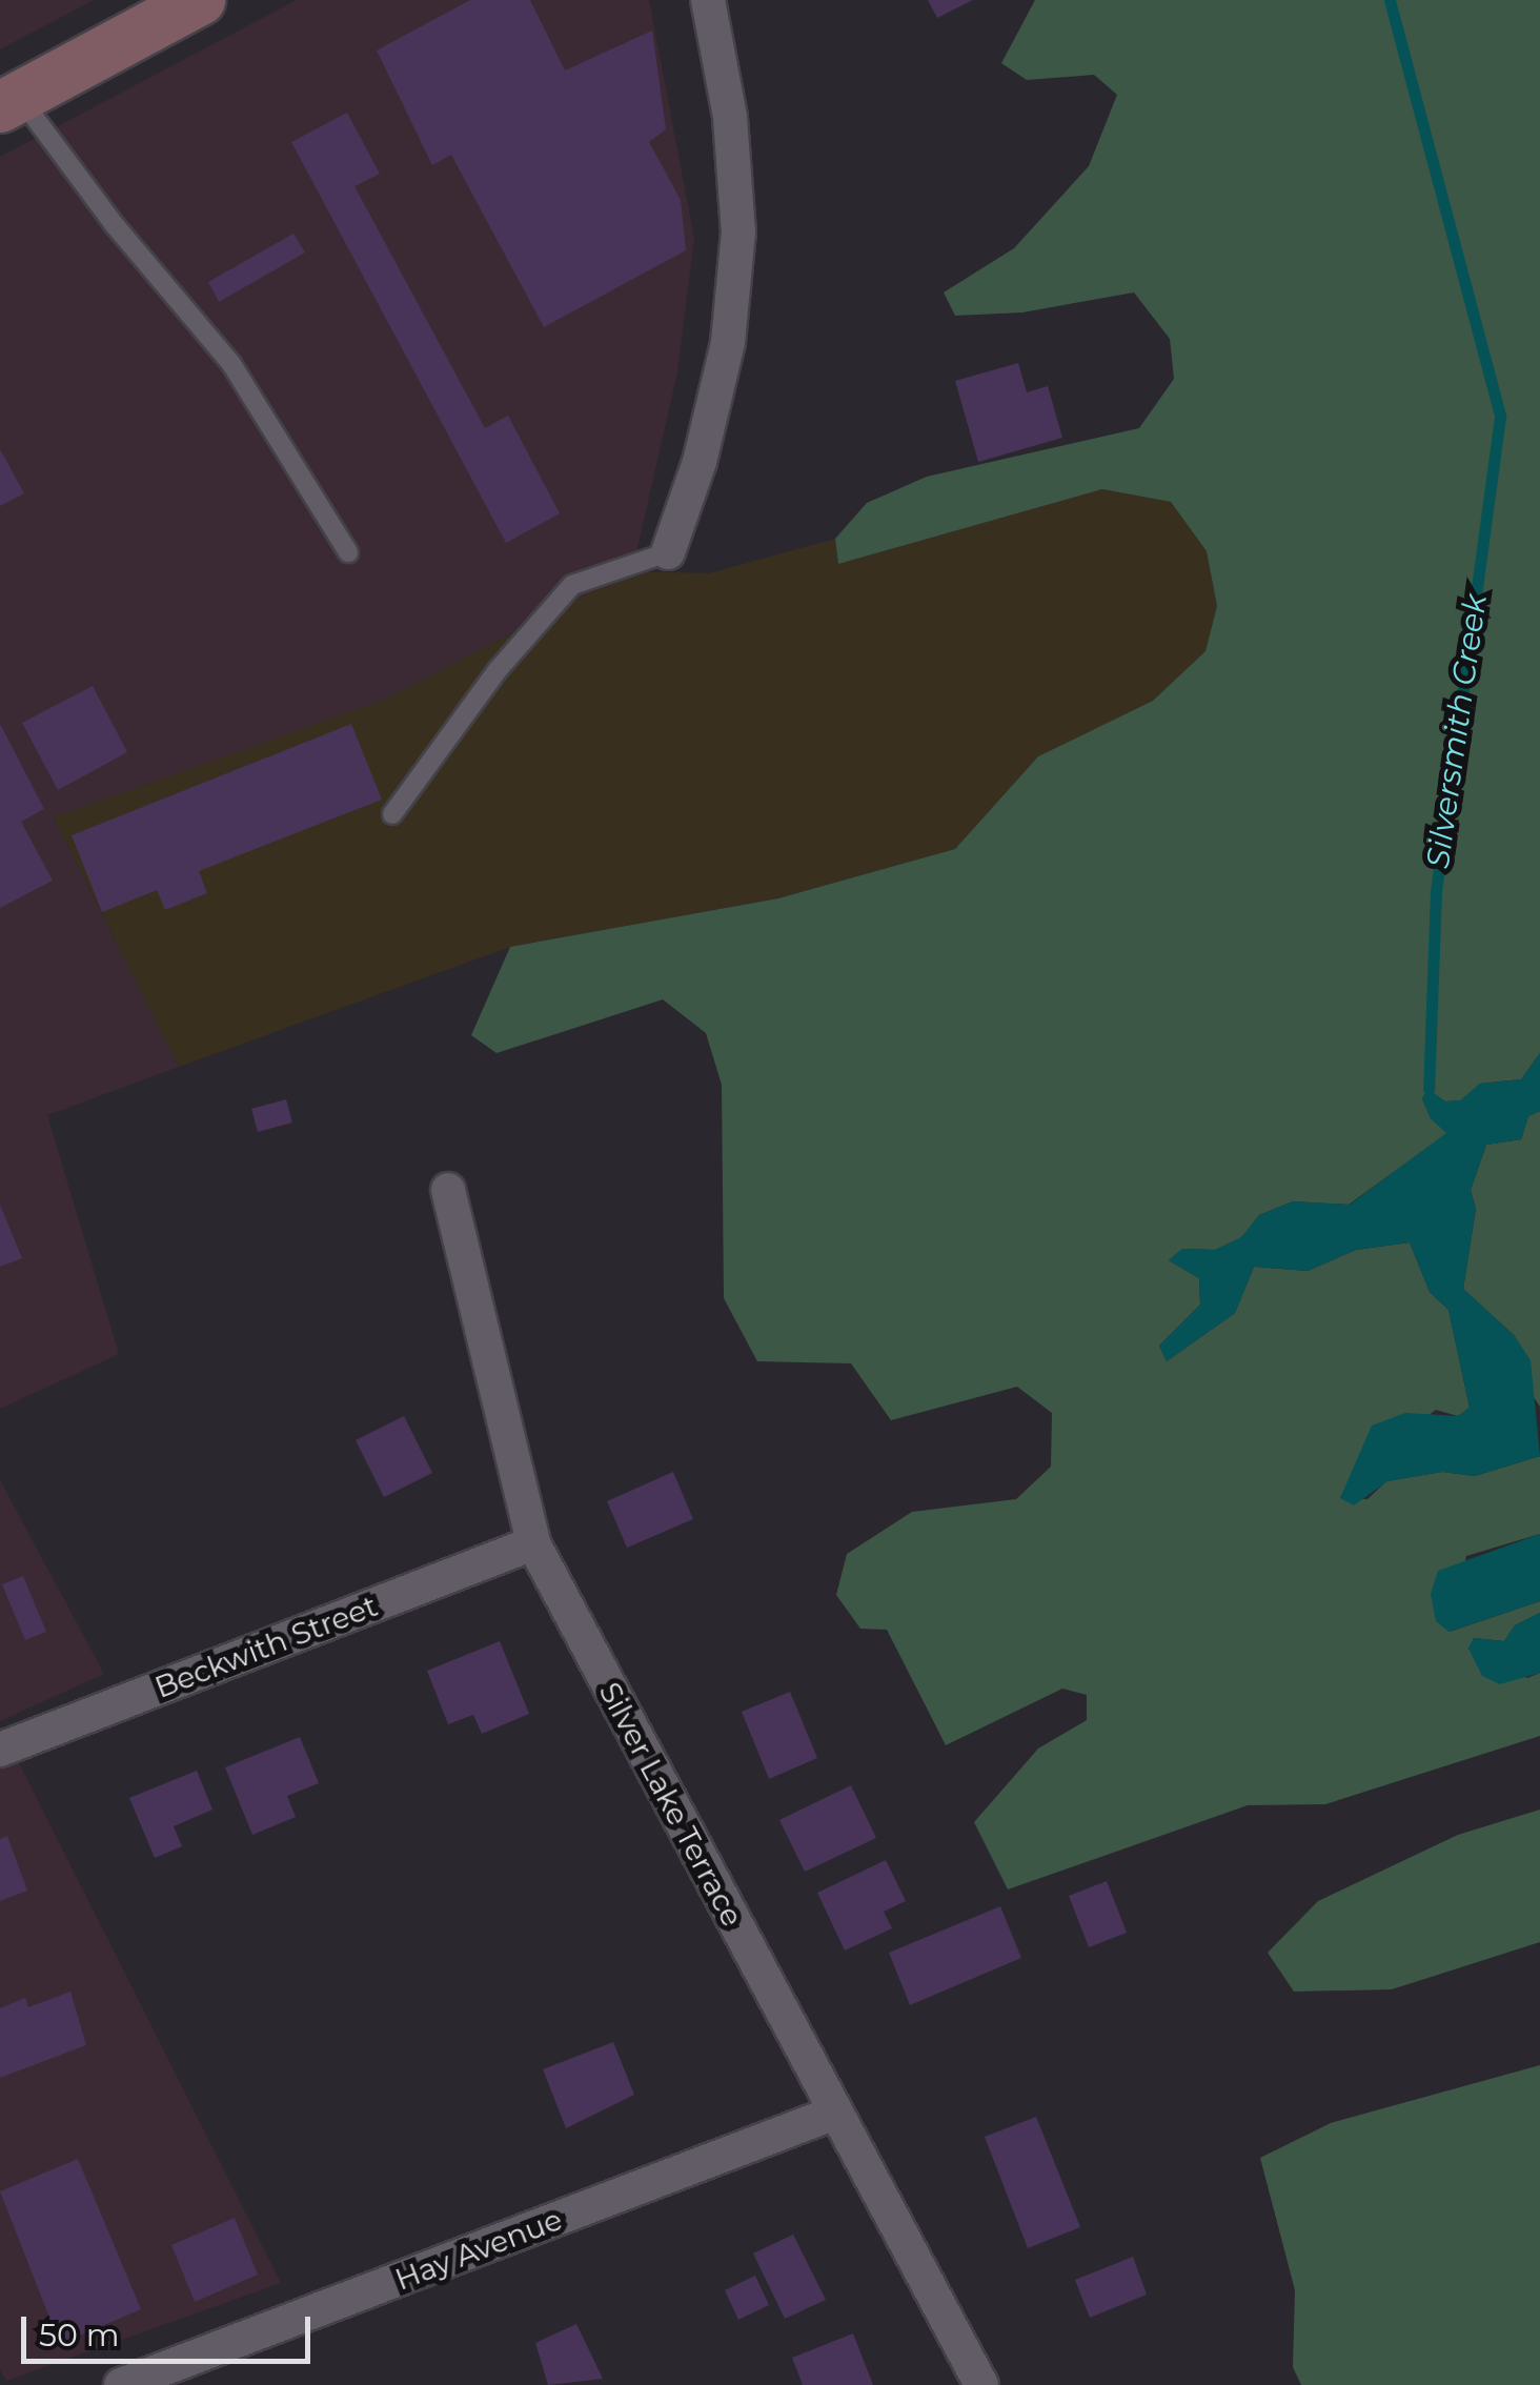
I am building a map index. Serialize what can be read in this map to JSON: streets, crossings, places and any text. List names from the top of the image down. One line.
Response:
{"streets":{"street":["Beckwith Street","Silver Lake Terrace","Hay Avenue"]},"crossings":[["Beckwith Street","Silver Lake Terrace"],["Silver Lake Terrace","Hay Avenue"]],"water":["Silversmith Creek"],"scale_bar":"50 m"}
